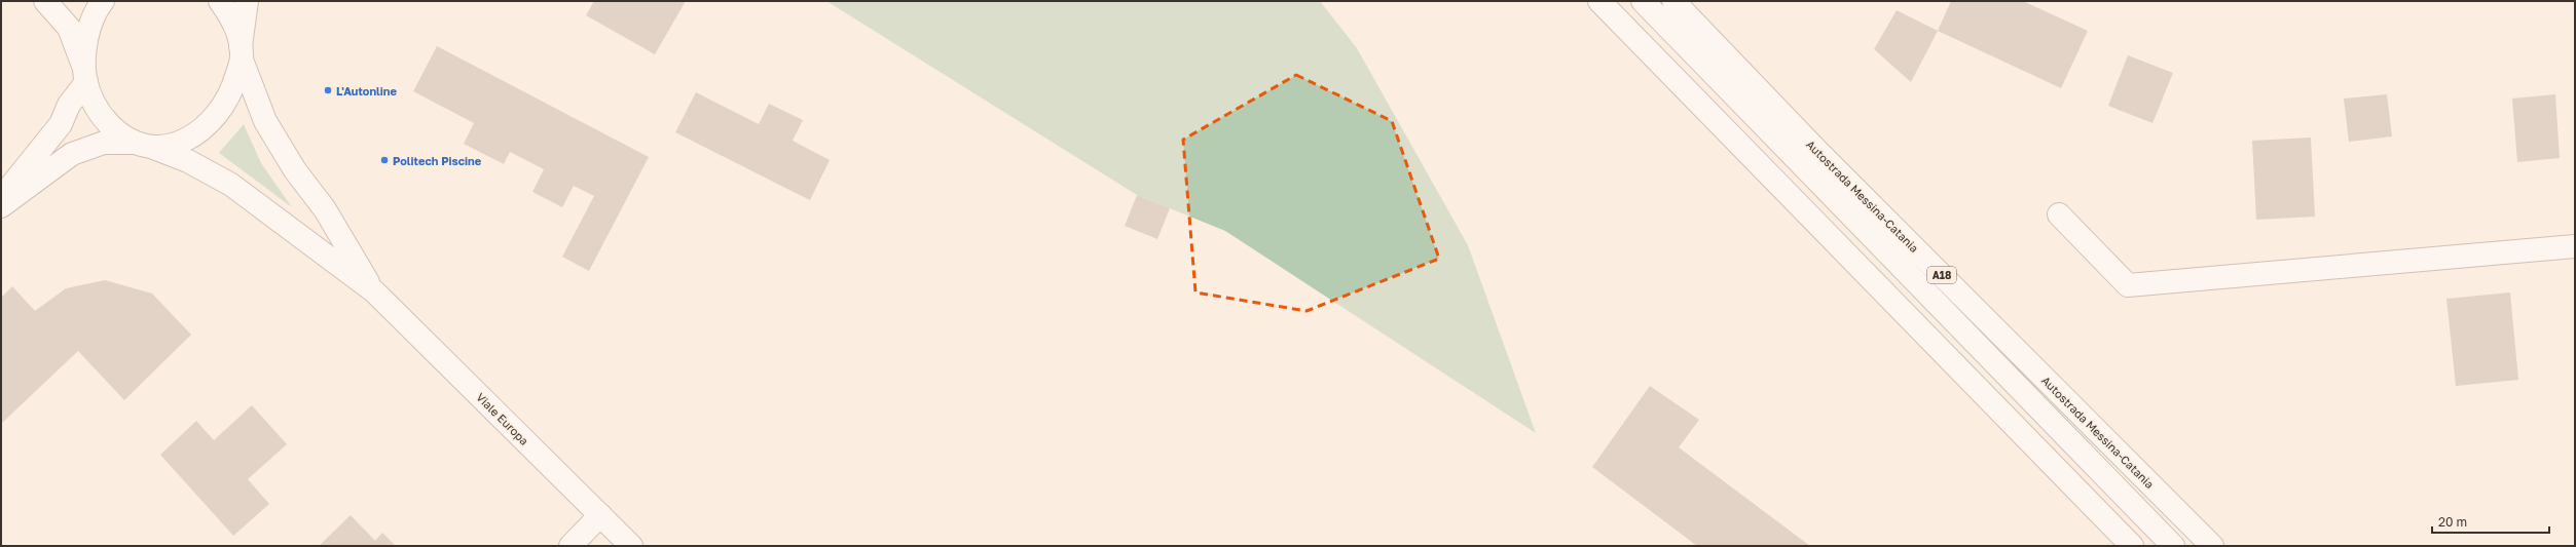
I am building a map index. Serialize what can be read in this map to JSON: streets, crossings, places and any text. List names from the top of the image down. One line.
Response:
{"streets":{"main road":["Autostrada Messina-Catania","A18","Viale Europa"]},"places":["L'Autonline","Politech Piscine"],"scale_bar":"20 m"}
